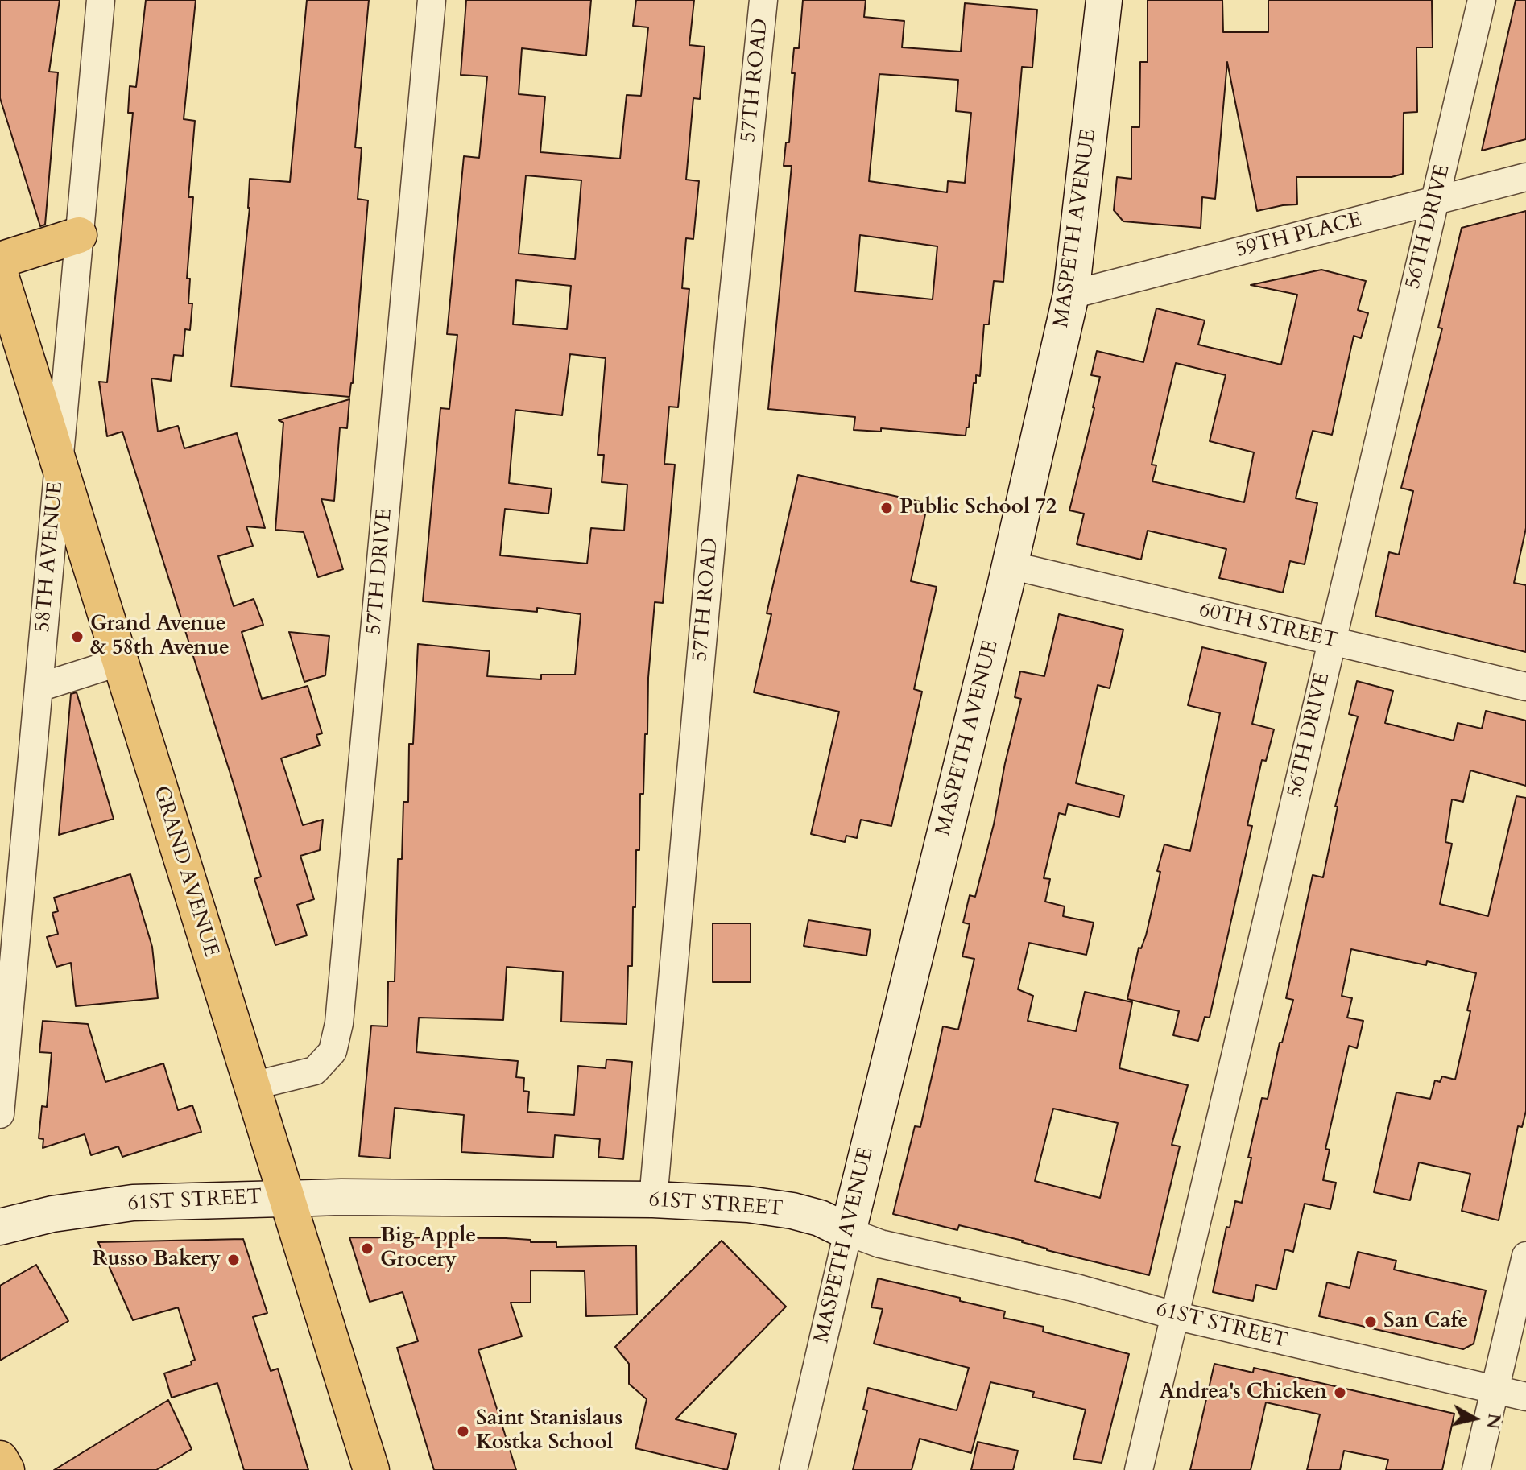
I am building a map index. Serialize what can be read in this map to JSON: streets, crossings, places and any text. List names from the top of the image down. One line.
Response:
{"streets":{"main road":["GRAND AVENUE"],"street":["57TH ROAD","56TH DRIVE","MASPETH AVENUE","59TH PLACE","58TH AVENUE","57TH DRIVE","60TH STREET","61ST STREET"]},"crossings":[["57TH ROAD","61ST STREET"],["56TH DRIVE","59TH PLACE"],["56TH DRIVE","60TH STREET"],["56TH DRIVE","61ST STREET"],["MASPETH AVENUE","59TH PLACE"],["MASPETH AVENUE","60TH STREET"],["MASPETH AVENUE","61ST STREET"],["58TH AVENUE","GRAND AVENUE"],["57TH DRIVE","GRAND AVENUE"],["GRAND AVENUE","61ST STREET"]],"places":["Public School 72","Grand Avenue & 58th Avenue","Big Apple Grocery","Russo Bakery","San Cafe","Andrea's Chicken","Saint Stanislaus Kostka School"],"north":"right"}
